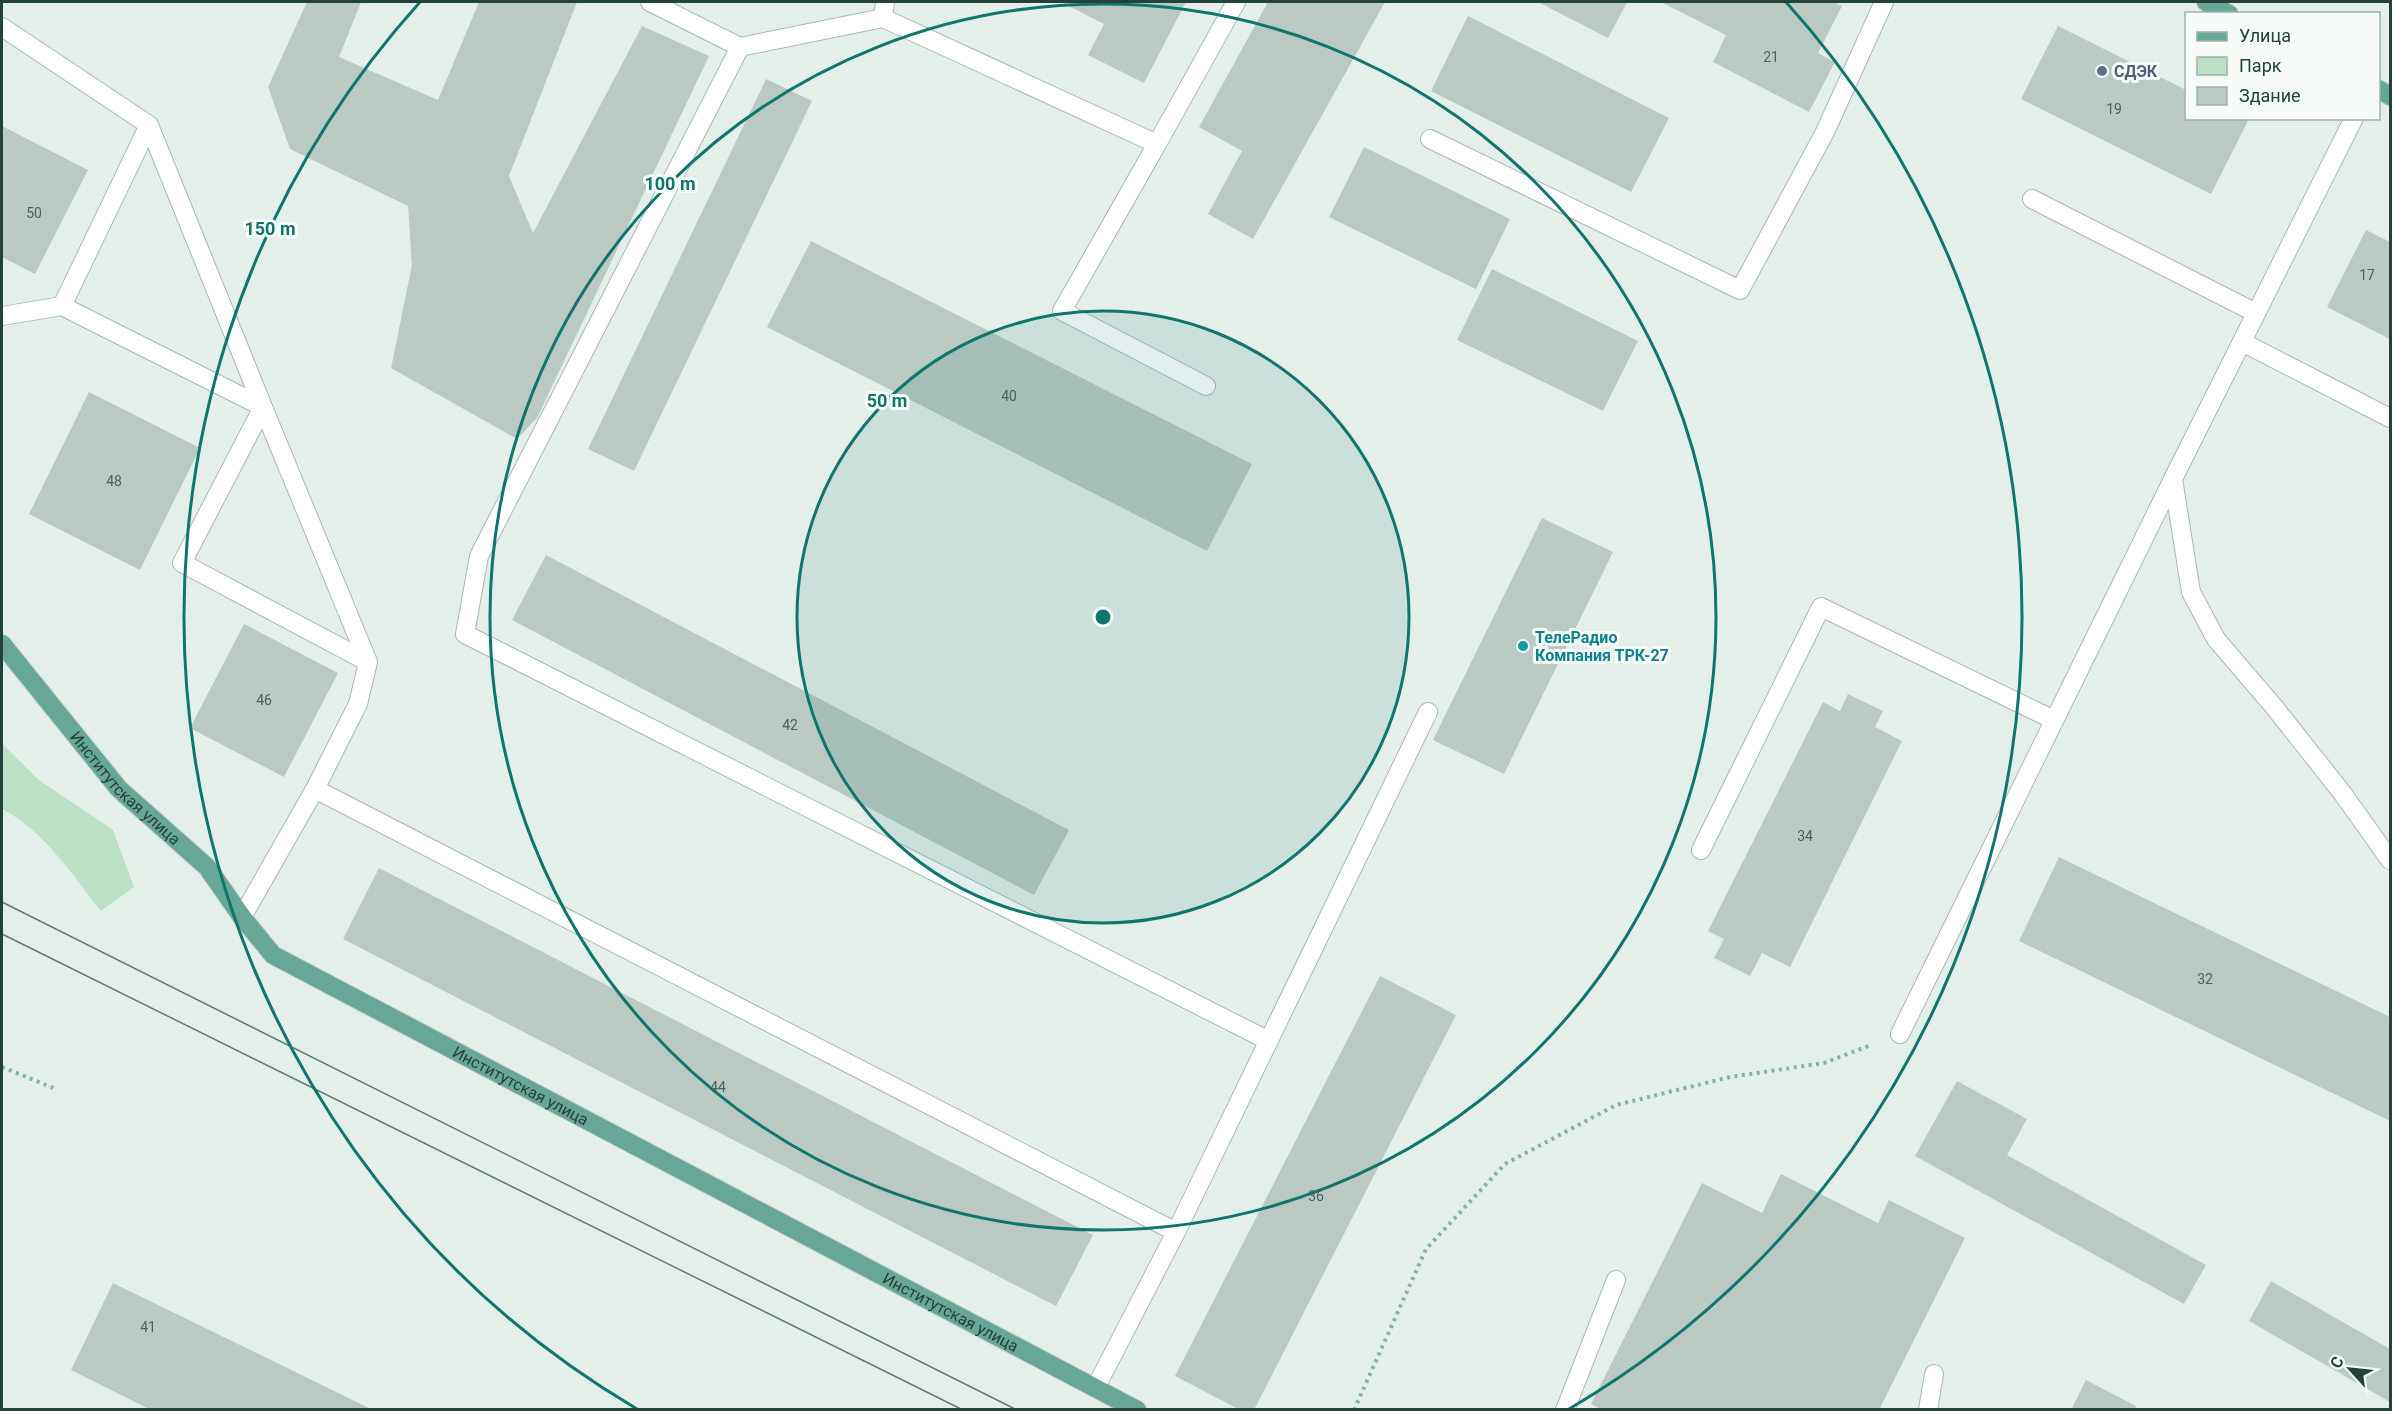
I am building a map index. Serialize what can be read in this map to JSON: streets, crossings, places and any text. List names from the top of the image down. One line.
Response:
{"streets":{"main road":["Институтская улица"]},"places":["СДЭК","ТелеРадио Компания ТРК-27"],"house_numbers":["21","19","50","17","40","48","46","42","34","32","44","36","41"],"legend":["Улица","Парк","Здание"],"north":"top left","rings":["100 m","150 m","50 m"]}
